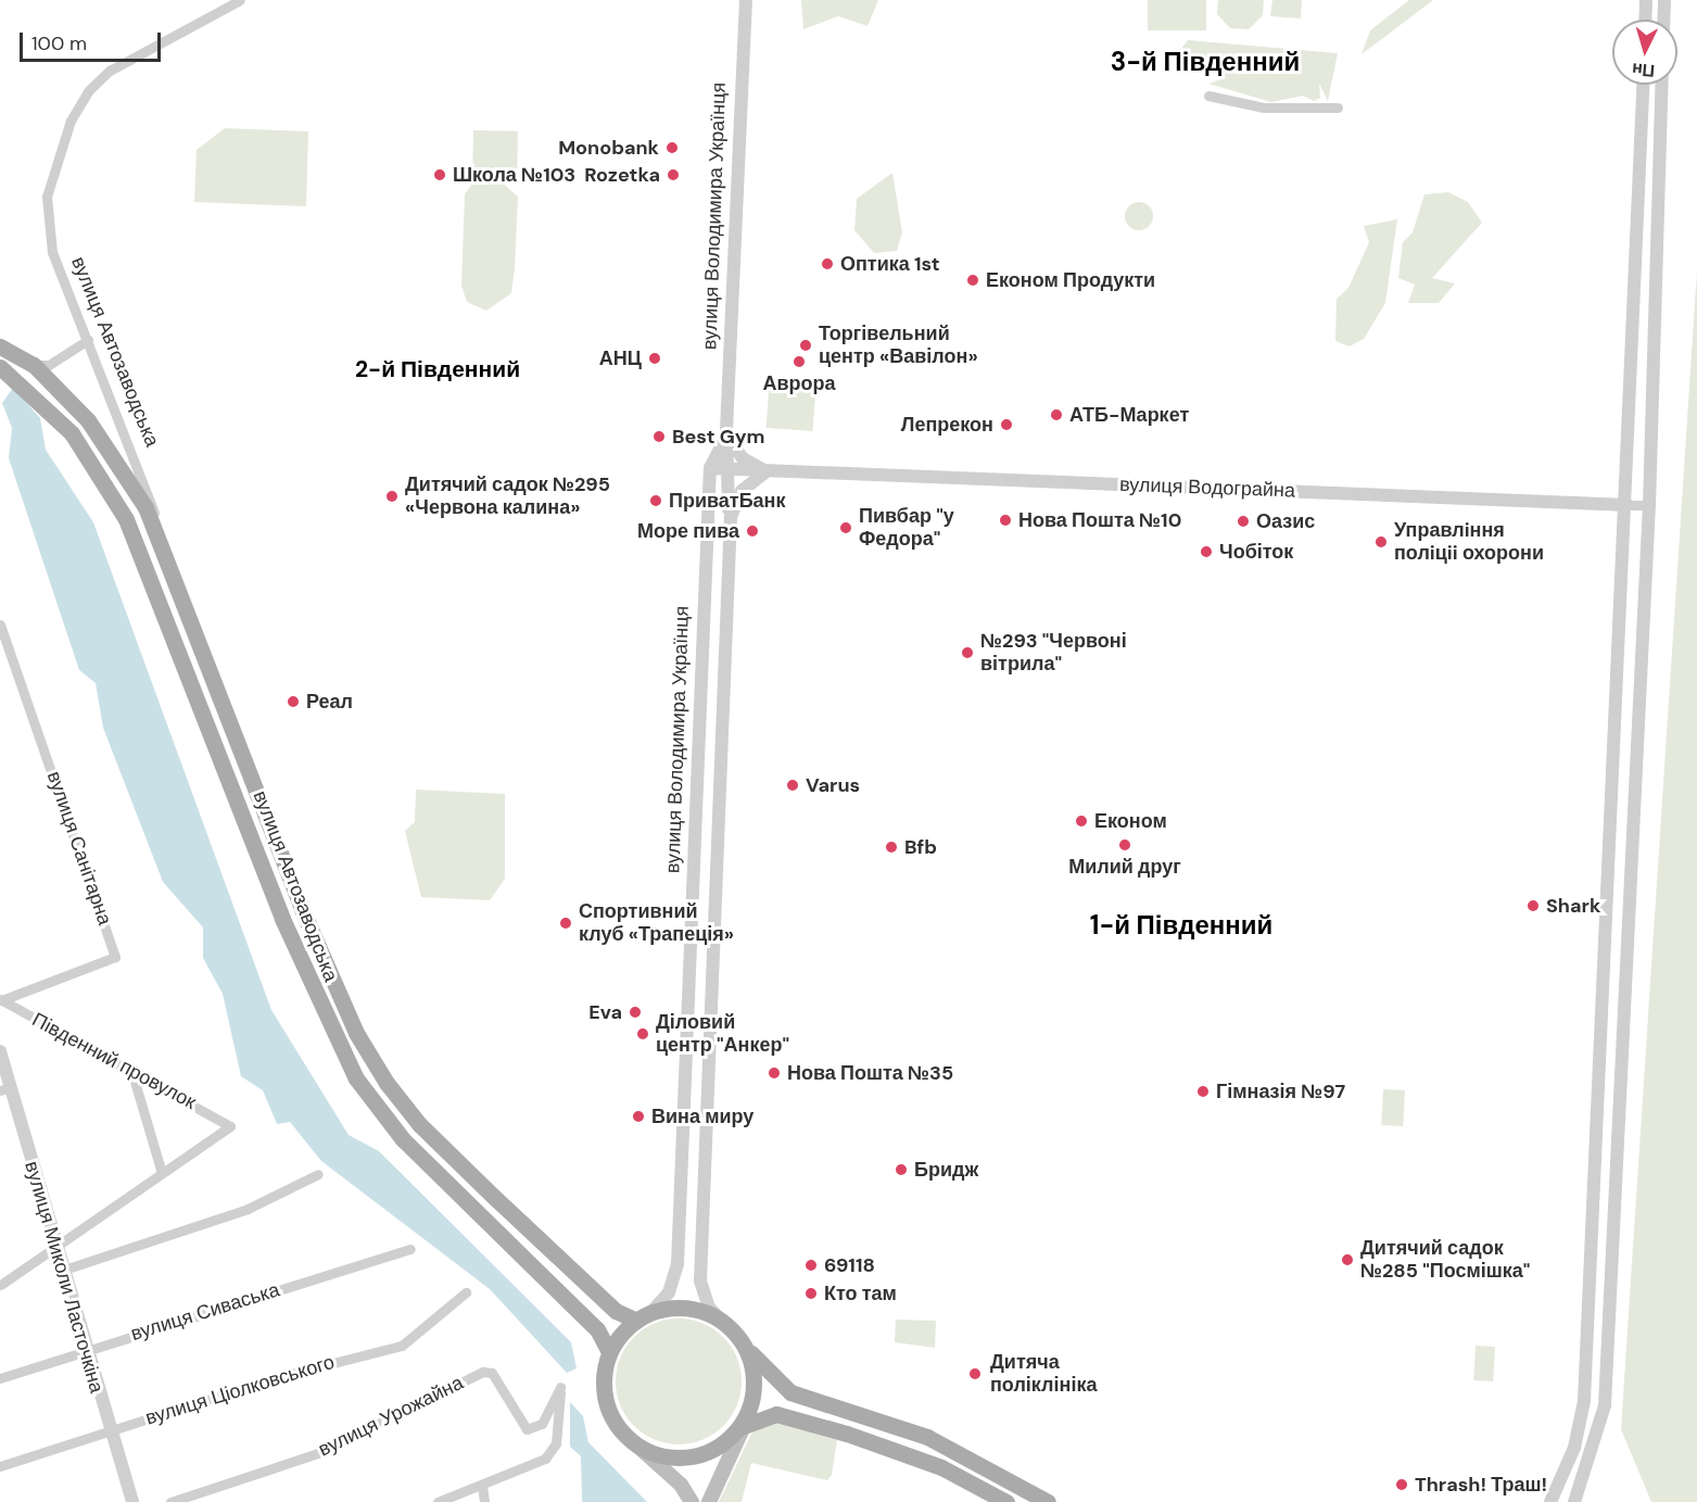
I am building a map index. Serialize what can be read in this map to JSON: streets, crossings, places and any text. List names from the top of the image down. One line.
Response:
{"streets":{"main road":["вулиця Володимира Українця","вулиця Автозаводська"],"street":["вулиця Водограйна","вулиця Санітарна","Південний провулок","вулиця Миколи Ласточкіна","вулиця Сиваська","вулиця Ціолковського","вулиця Урожайна"]},"crossings":[["вулиця Володимира Українця","вулиця Автозаводська"],["вулиця Володимира Українця","вулиця Водограйна"],["вулиця Санітарна","Південний провулок"],["вулиця Миколи Ласточкіна","вулиця Сиваська"],["вулиця Миколи Ласточкіна","вулиця Ціолковського"]],"districts":["3-й Південний","2-й Південний","1-й Південний"],"places":["Monobank","Школа №103","Rozetka","Оптика 1st","Економ Продукти","Торгівельний центр «Вавілон»","АНЦ","Аврора","АТБ-Маркет","Лепрекон","Best Gym","Дитячий садок №295 «Червона калина»","ПриватБанк","Нова Пошта №10","Оазис","Пивбар \"у Федора\"","Море пива","Управлiння полiцii охорони","Чобіток","№293 \"Червоні вітрила\"","Реал","Varus","Економ","Милий друг","Bfb","Shark","Спортивний клуб «Трапеція»","Eva","Діловий центр \"Анкер\"","Нова Пошта №35","Гімназія №97","Вина миру","Бридж","Дитячий садок №285 \"Посмішка\"","69118","Кто там","Дитяча поліклініка","Thrash! Траш!"],"scale_bar":"100 m","north":"bottom"}
